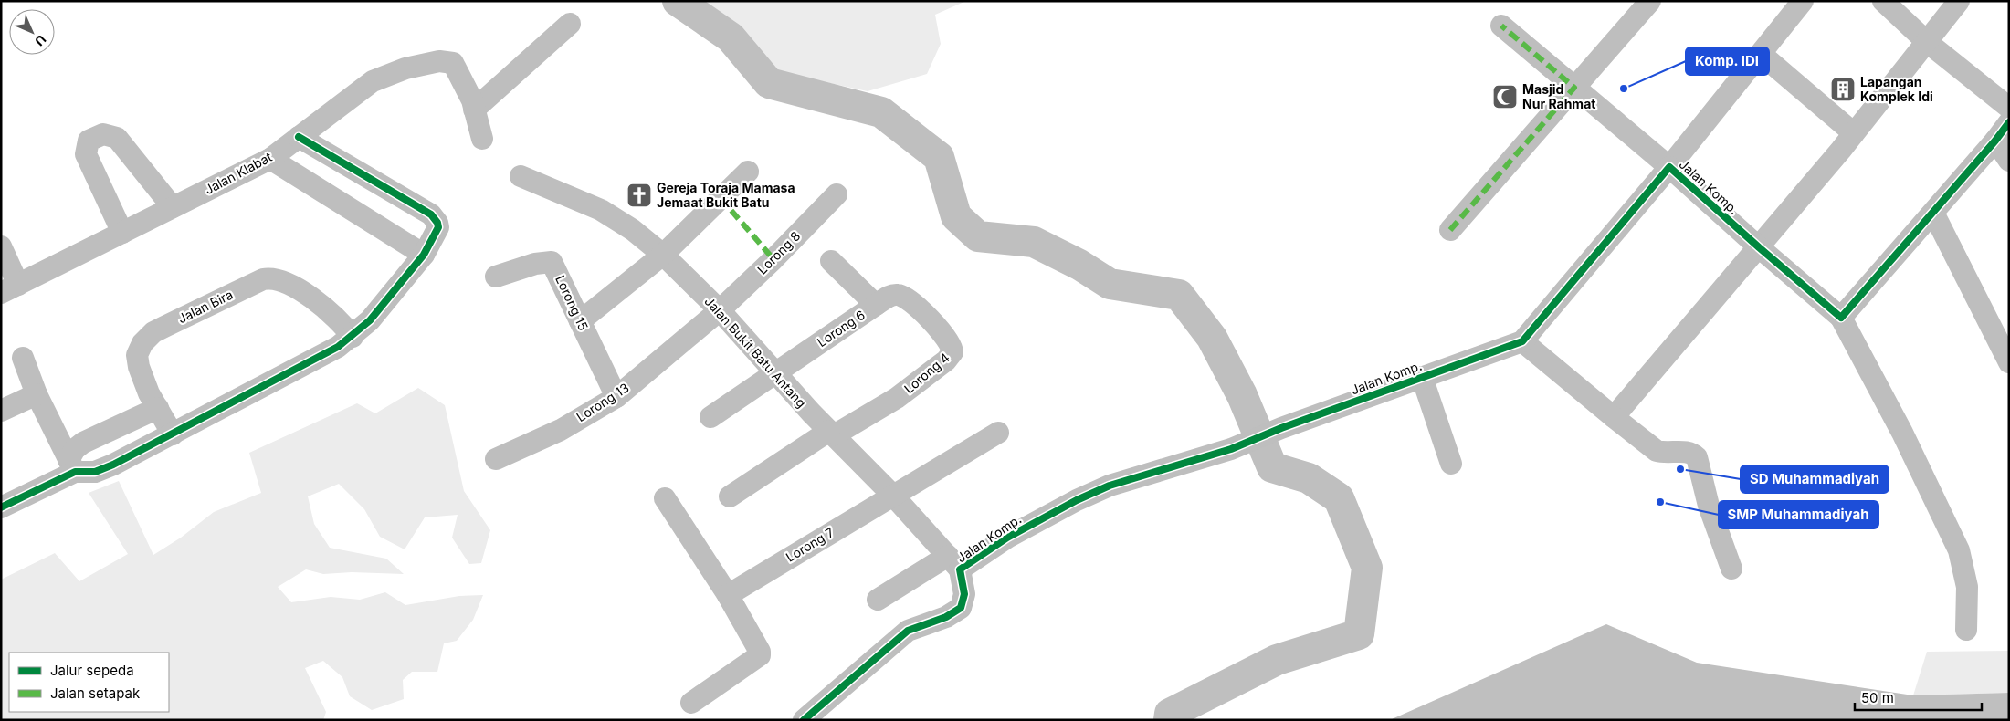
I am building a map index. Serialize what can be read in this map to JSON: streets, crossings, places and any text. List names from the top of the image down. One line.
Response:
{"streets":{"street":["Jalan Klabat","Jalan Komp.","Lorong 8","Lorong 15","Jalan Bira","Lorong 6","Jalan Bukit Batu Antang","Lorong 4","Lorong 13","Lorong 7"]},"crossings":[["Jalan Komp.","Jalan Bukit Batu Antang"],["Lorong 8","Jalan Bukit Batu Antang"],["Lorong 8","Lorong 13"],["Lorong 15","Lorong 13"],["Lorong 6","Jalan Bukit Batu Antang"],["Lorong 6","Lorong 4"],["Jalan Bukit Batu Antang","Lorong 4"],["Jalan Bukit Batu Antang","Lorong 13"],["Jalan Bukit Batu Antang","Lorong 7"]],"places":{"other":["Komp. IDI","SD Muhammadiyah","SMP Muhammadiyah"],"building":["Lapangan Komplek Idi"],"mosque":["Masjid Nur Rahmat"],"church":["Gereja Toraja Mamasa Jemaat Bukit Batu"]},"legend":["Jalur sepeda","Jalan setapak"],"scale_bar":"50 m","north":"bottom right"}
